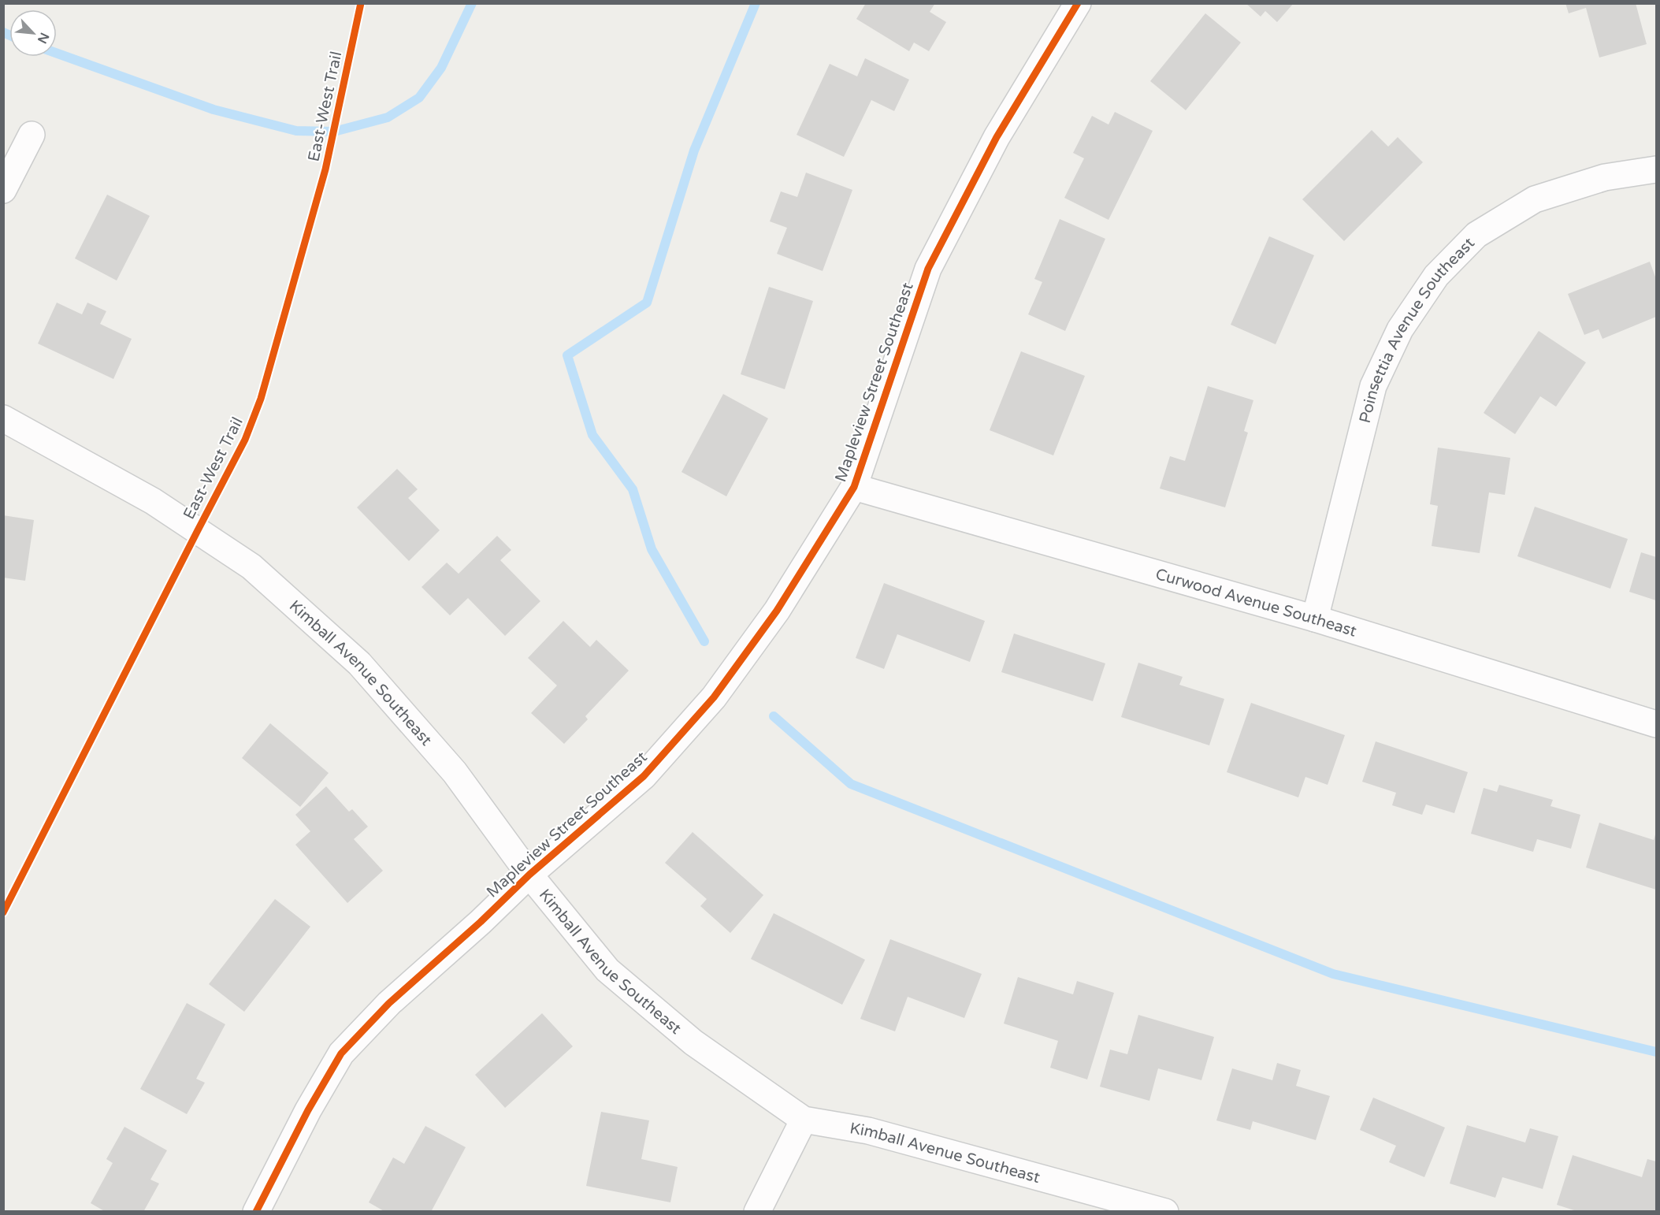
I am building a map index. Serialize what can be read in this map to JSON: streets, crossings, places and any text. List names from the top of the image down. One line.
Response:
{"streets":{"street":["Poinsettia Avenue Southeast","Mapleview Street Southeast","Curwood Avenue Southeast","Kimball Avenue Southeast"],"cycle path":["East-West Trail"]},"crossings":[["Poinsettia Avenue Southeast","Curwood Avenue Southeast"],["Mapleview Street Southeast","Curwood Avenue Southeast"],["Mapleview Street Southeast","Kimball Avenue Southeast"]],"north":"bottom right"}
